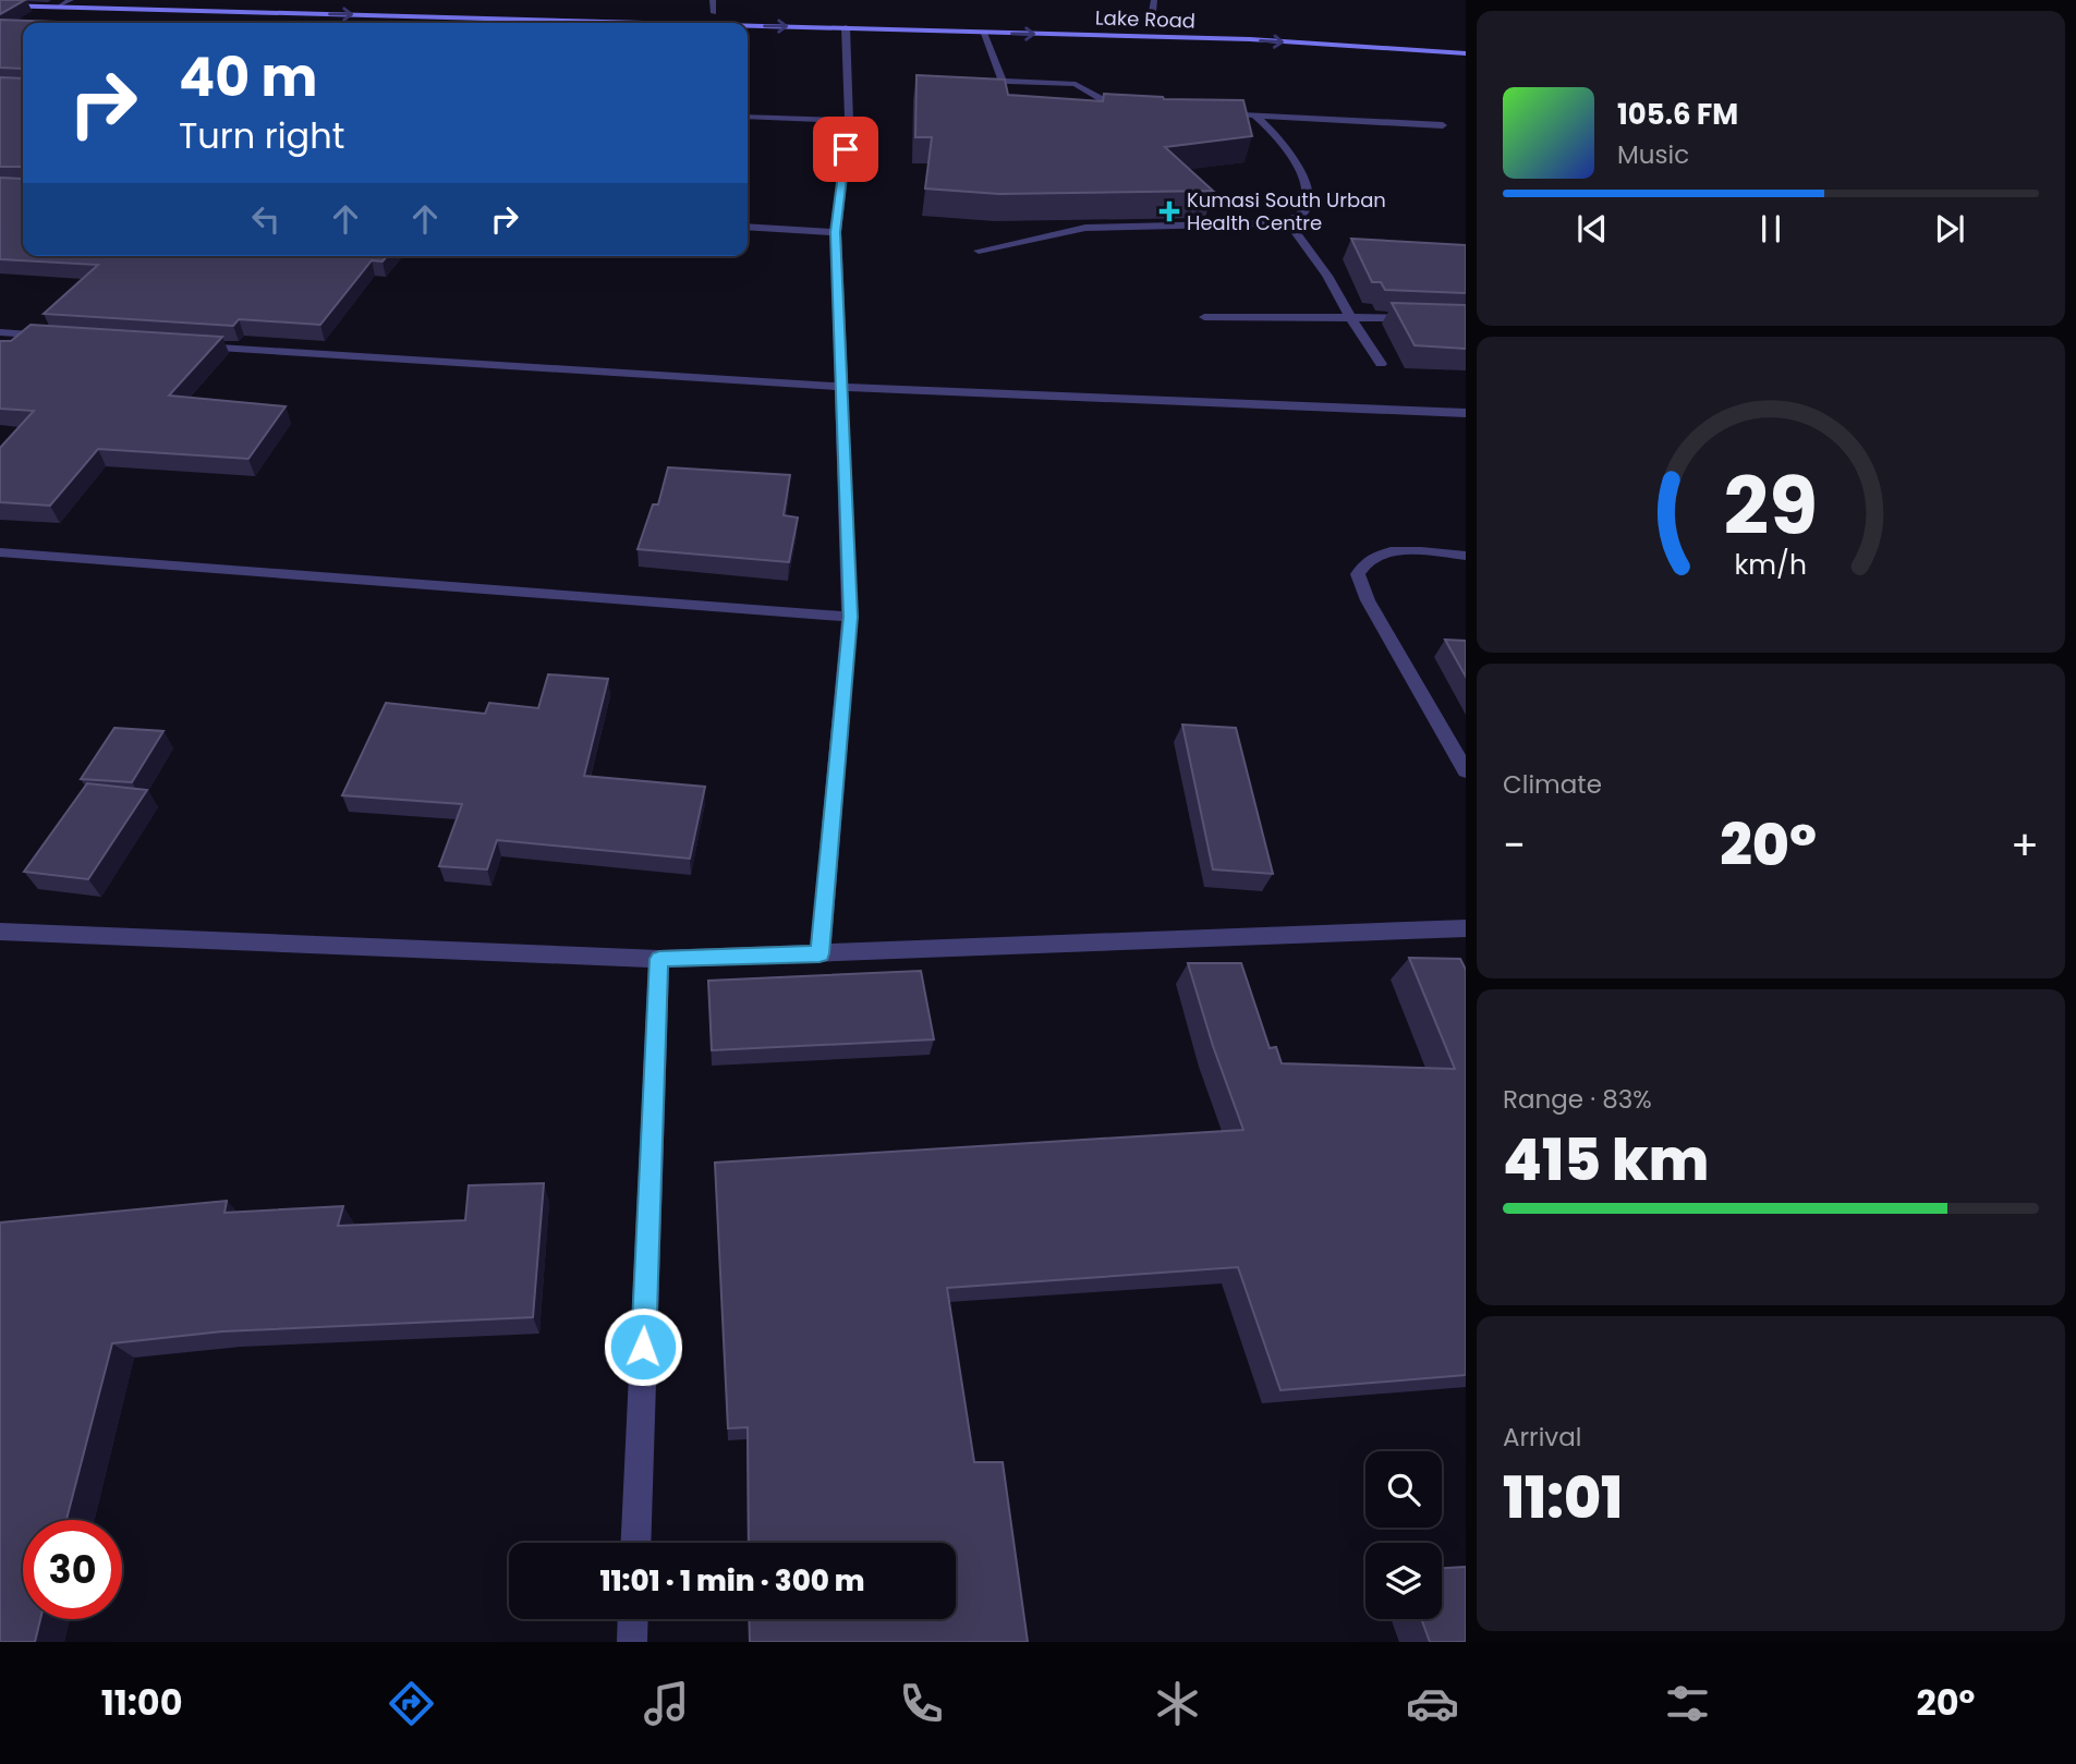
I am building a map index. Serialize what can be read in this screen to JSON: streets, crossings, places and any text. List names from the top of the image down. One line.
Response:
{"streets":{"main road":["Lake Road"]},"one_way":["Lake Road"],"places":{"health":["Kumasi South Urban Health Centre"]},"page":{"turn":["40 m","Turn right"],"song":["105.6 FM","Music"],"tile":["Climate",["Range · 83%","415 km"],["Arrival","11:01"]],"heat":["−","20°","+"],"limit":"30","trip":"11:01 · 1 min · 300 m","tabs":["11:00","20°"],"gauge":["29","km/h"]}}
